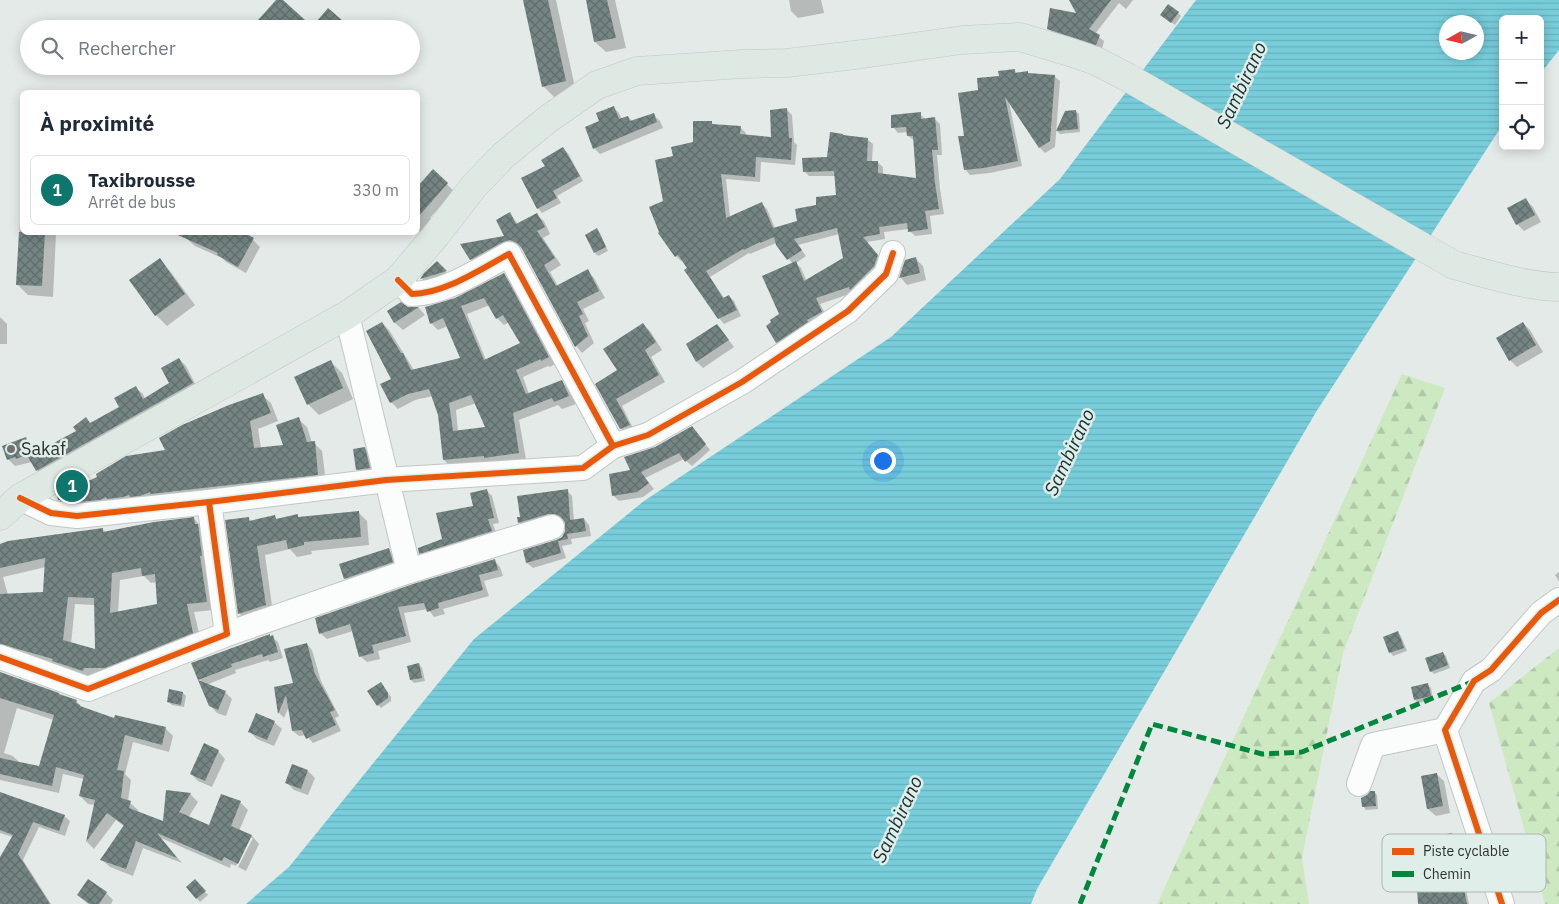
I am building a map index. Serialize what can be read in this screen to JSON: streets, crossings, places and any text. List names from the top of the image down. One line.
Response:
{"water":["Sambirano"],"places":["Sakaf"],"legend":["Piste cyclable","Chemin"],"north":"left","page":{"map_buttons":["+","−"],"search":"Rechercher","heading":"À proximité","list":[{"mark":"1","name":"Taxibrousse","note":"Arrêt de bus","value":"330 m"}],"pins":"1"}}
